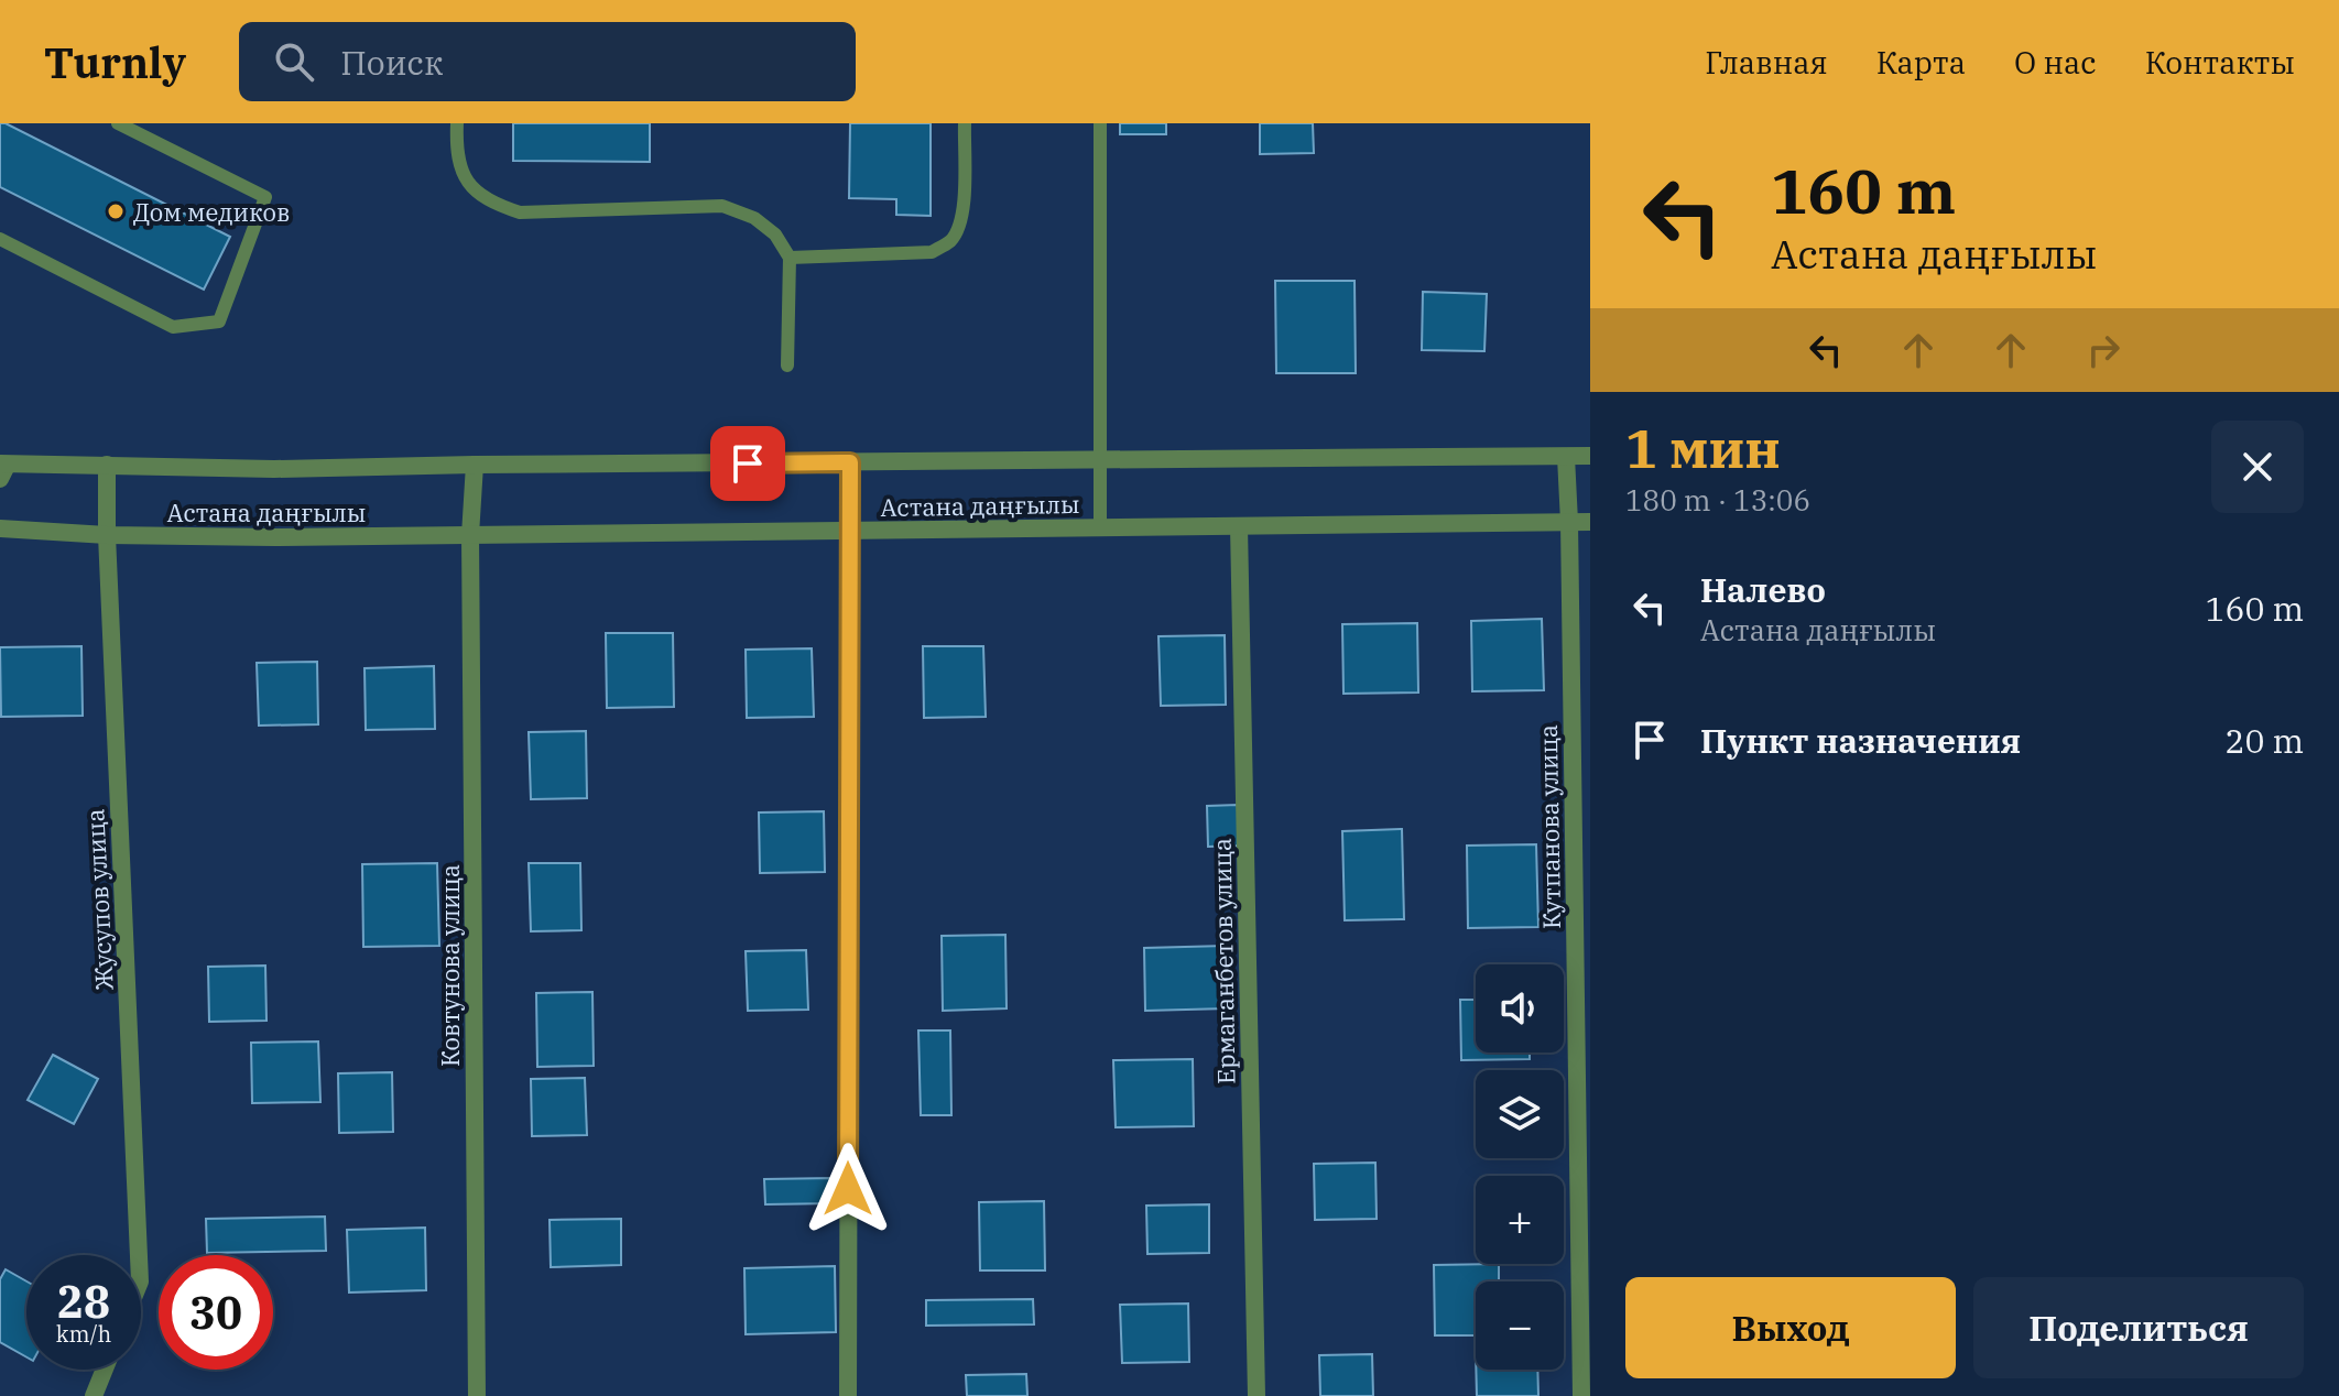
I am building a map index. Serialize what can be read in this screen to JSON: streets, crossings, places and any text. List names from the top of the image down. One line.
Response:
{"streets":{"street":["Астана даңғылы","Кутпанова улица","Жусупов улица","Ермаганбетов улица","Ковтунова улица"]},"crossings":[["Астана даңғылы","Кутпанова улица"],["Астана даңғылы","Жусупов улица"],["Астана даңғылы","Ермаганбетов улица"],["Астана даңғылы","Ковтунова улица"]],"places":["Дом медиков"],"page":{"header":"Turnly","search":"Поиск","nav":["Главная","Карта","О нас","Контакты"],"turn":["160 m","Астана даңғылы"],"heading":["1 мин","180 m · 13:06"],"list":[{"name":"Налево","note":"Астана даңғылы","value":"160 m"},{"name":"Пункт назначения","value":"20 m"}],"map_buttons":["+","−"],"speed":"28 km/h","limit":"30","buttons":["Выход","Поделиться"]}}
